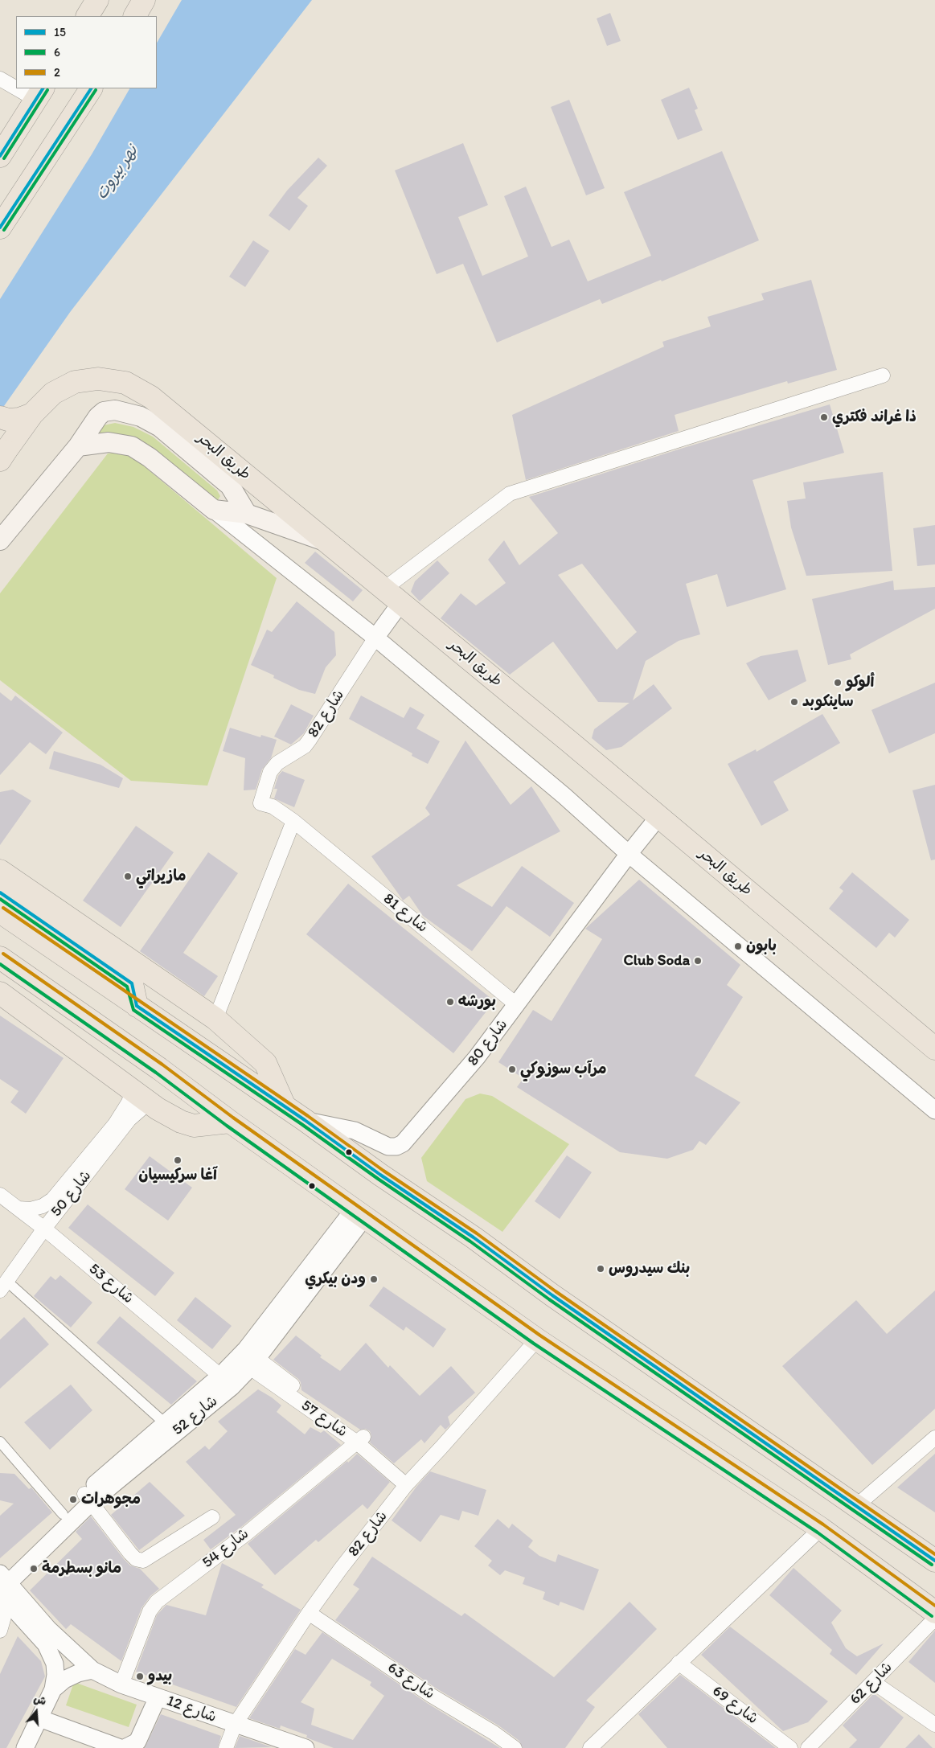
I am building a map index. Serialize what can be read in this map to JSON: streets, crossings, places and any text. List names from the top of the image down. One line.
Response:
{"streets":{"highway":["طريق البحر"],"street":["شارع 82","شارع 81","شارع 80","شارع 50","شارع 53","شارع 52","شارع 57","شارع 54","شارع 63","شارع 62","شارع 69","شارع 12"]},"crossings":[["طريق البحر","شارع 80"],["شارع 82","شارع 81"],["شارع 82","شارع 57"],["شارع 82","شارع 63"],["شارع 82","شارع 12"],["شارع 81","شارع 80"],["شارع 50","شارع 53"],["شارع 53","شارع 52"],["شارع 52","شارع 57"],["شارع 52","شارع 12"],["شارع 57","شارع 54"],["شارع 54","شارع 12"]],"water":["نهر بيروت"],"places":["ذا غراند فكتري","ألوكو","ساينكوبد","مازيراتي","بابون","Club Soda","بورشه","مرآب سوزوكي","آغا سركيسيان","بنك سيدروس","ودن بيكري","مجوهرات","مانو بسطرمة","بيدو"],"lines":["transit line 15","transit line 6","transit line 2"],"legend":["15","6","2"],"north":"top"}
